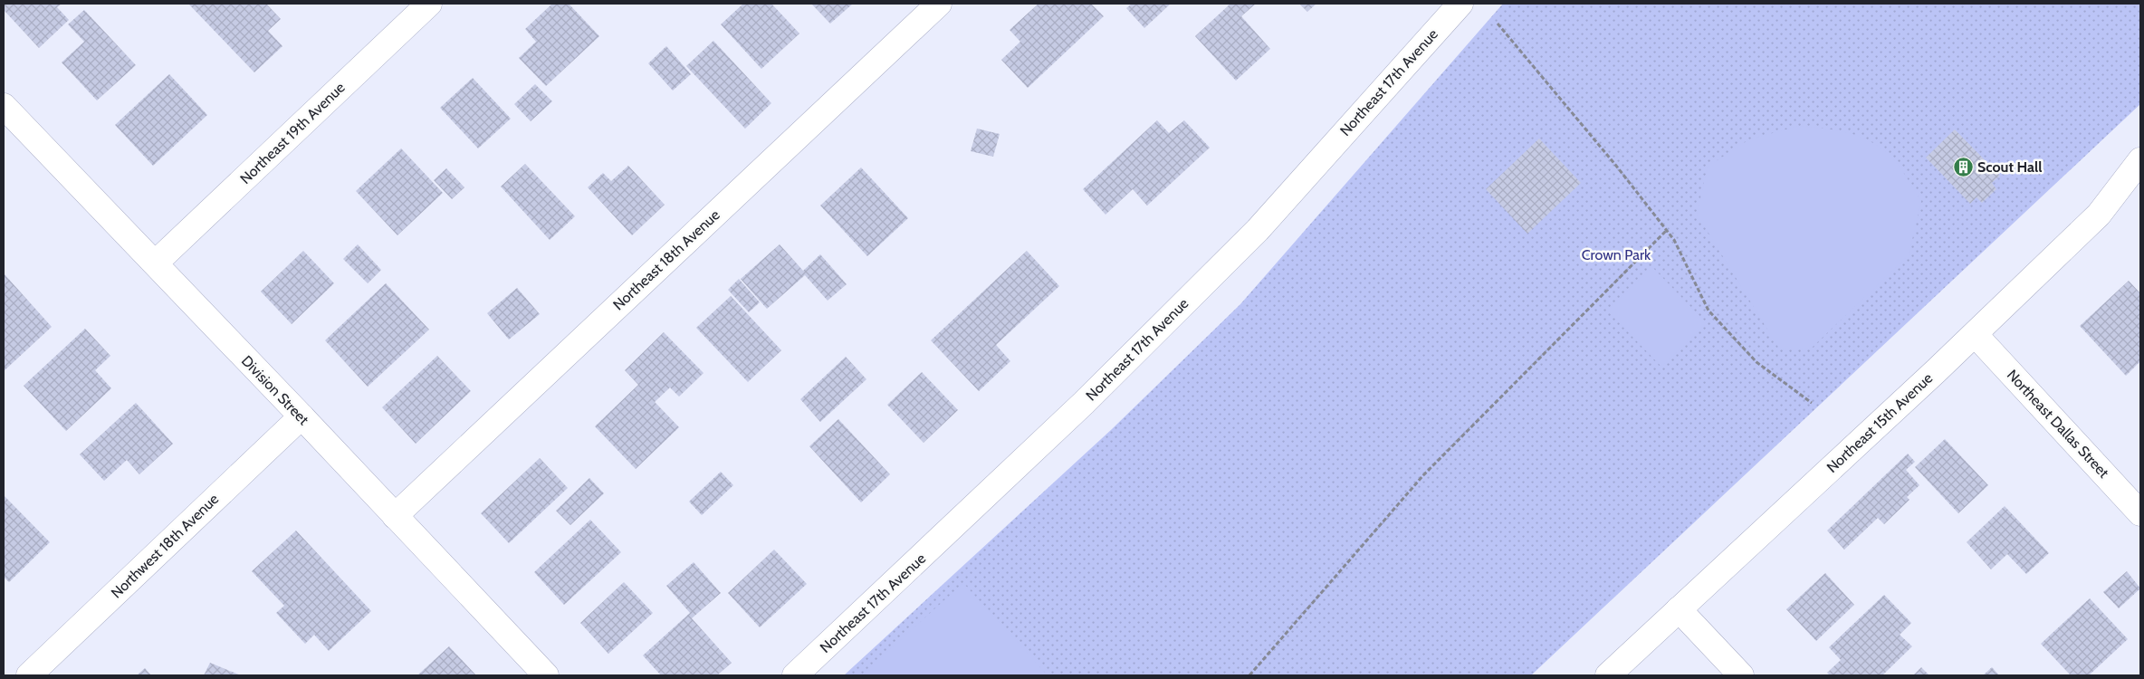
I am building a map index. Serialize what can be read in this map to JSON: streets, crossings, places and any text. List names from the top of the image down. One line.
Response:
{"streets":{"street":["Northeast 17th Avenue","Northeast 19th Avenue","Northeast 18th Avenue","Division Street","Northeast 15th Avenue","Northeast Dallas Street","Northwest 18th Avenue"]},"crossings":[["Northeast 19th Avenue","Division Street"],["Northeast 18th Avenue","Division Street"],["Division Street","Northwest 18th Avenue"],["Northeast 15th Avenue","Northeast Dallas Street"]],"parks":["Crown Park"],"places":{"building":["Scout Hall"]}}
